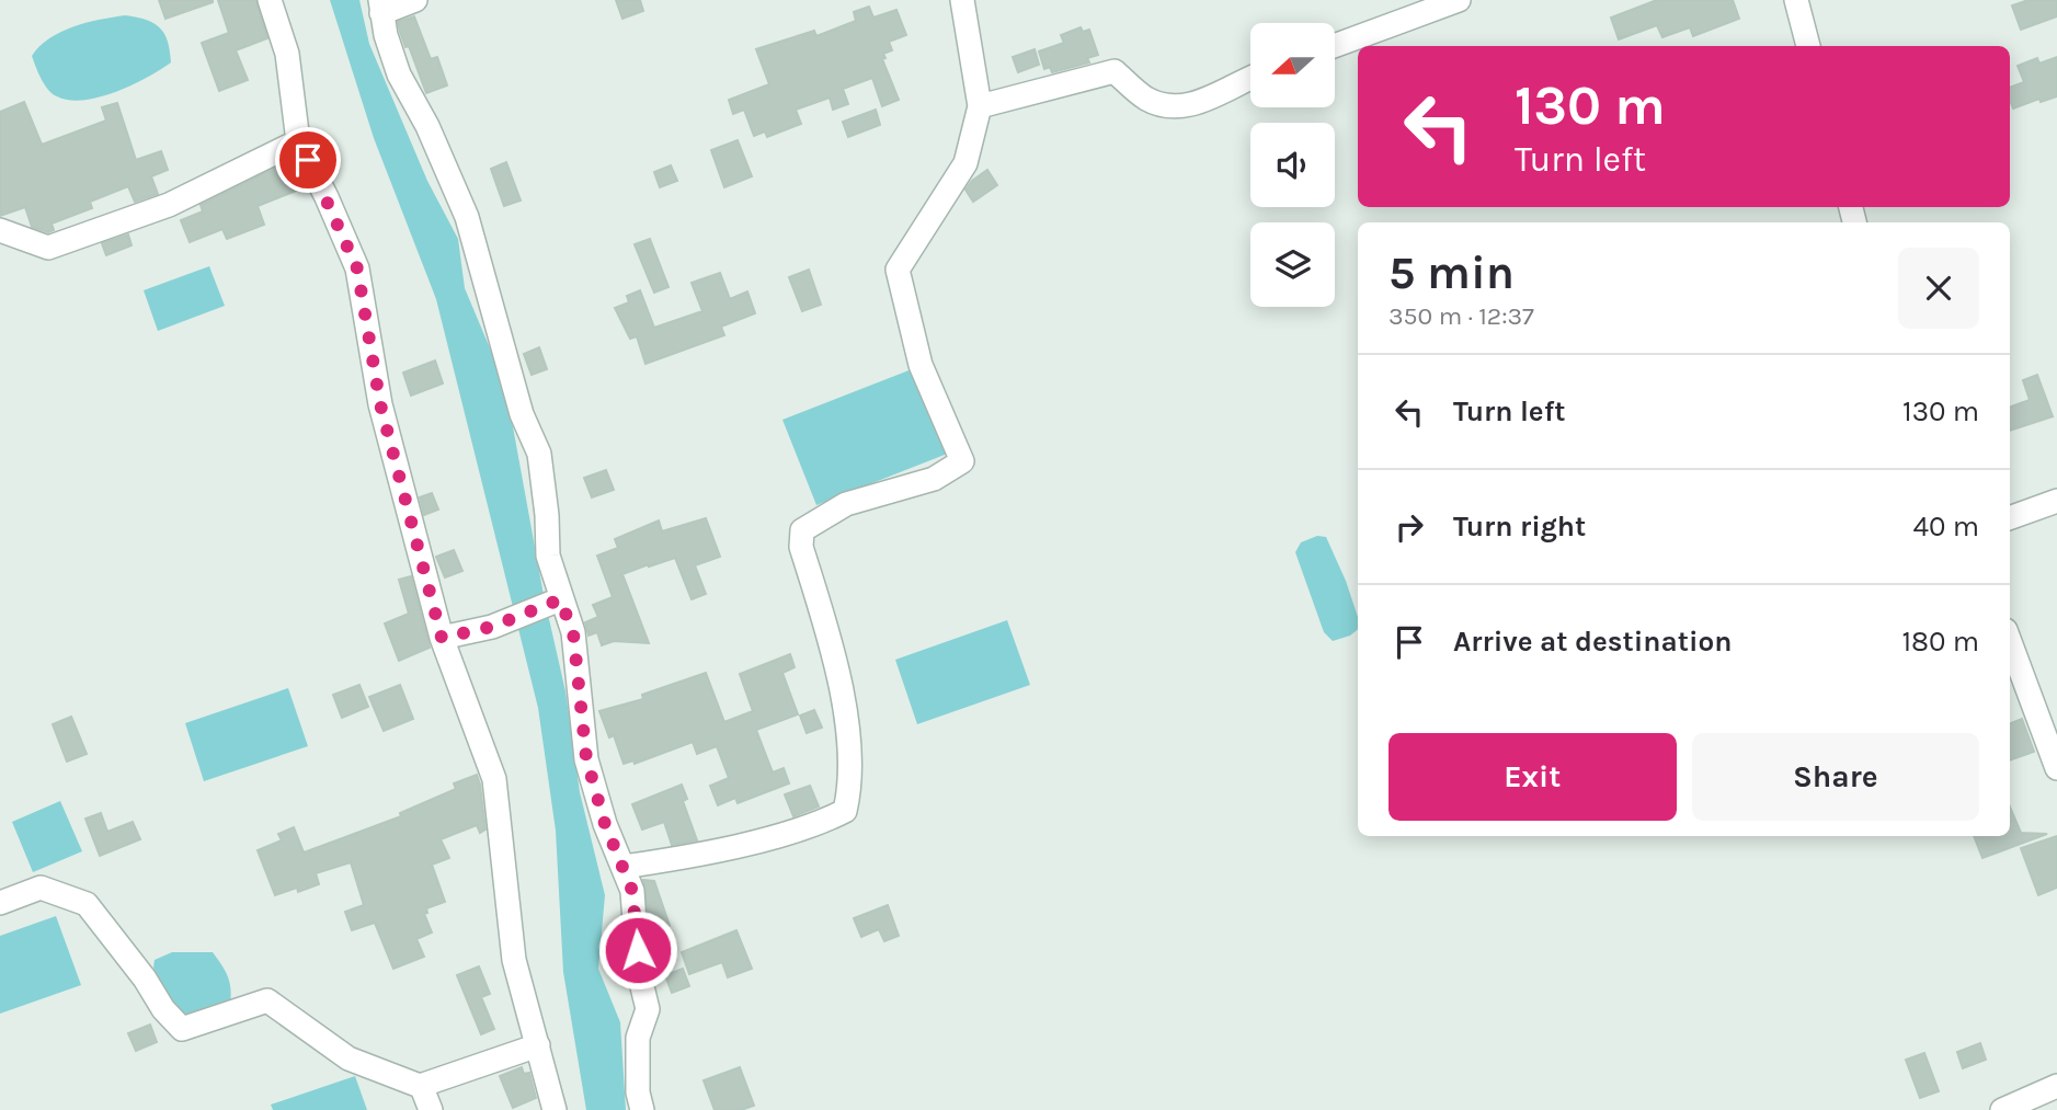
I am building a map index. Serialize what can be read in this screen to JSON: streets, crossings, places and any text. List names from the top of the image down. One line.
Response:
{"north":"left","page":{"turn":["130 m","Turn left"],"heading":["5 min","350 m · 12:37"],"list":[{"name":"Turn left","value":"130 m"},{"name":"Turn right","value":"40 m"},{"name":"Arrive at destination","value":"180 m"}],"buttons":["Exit","Share"]}}
